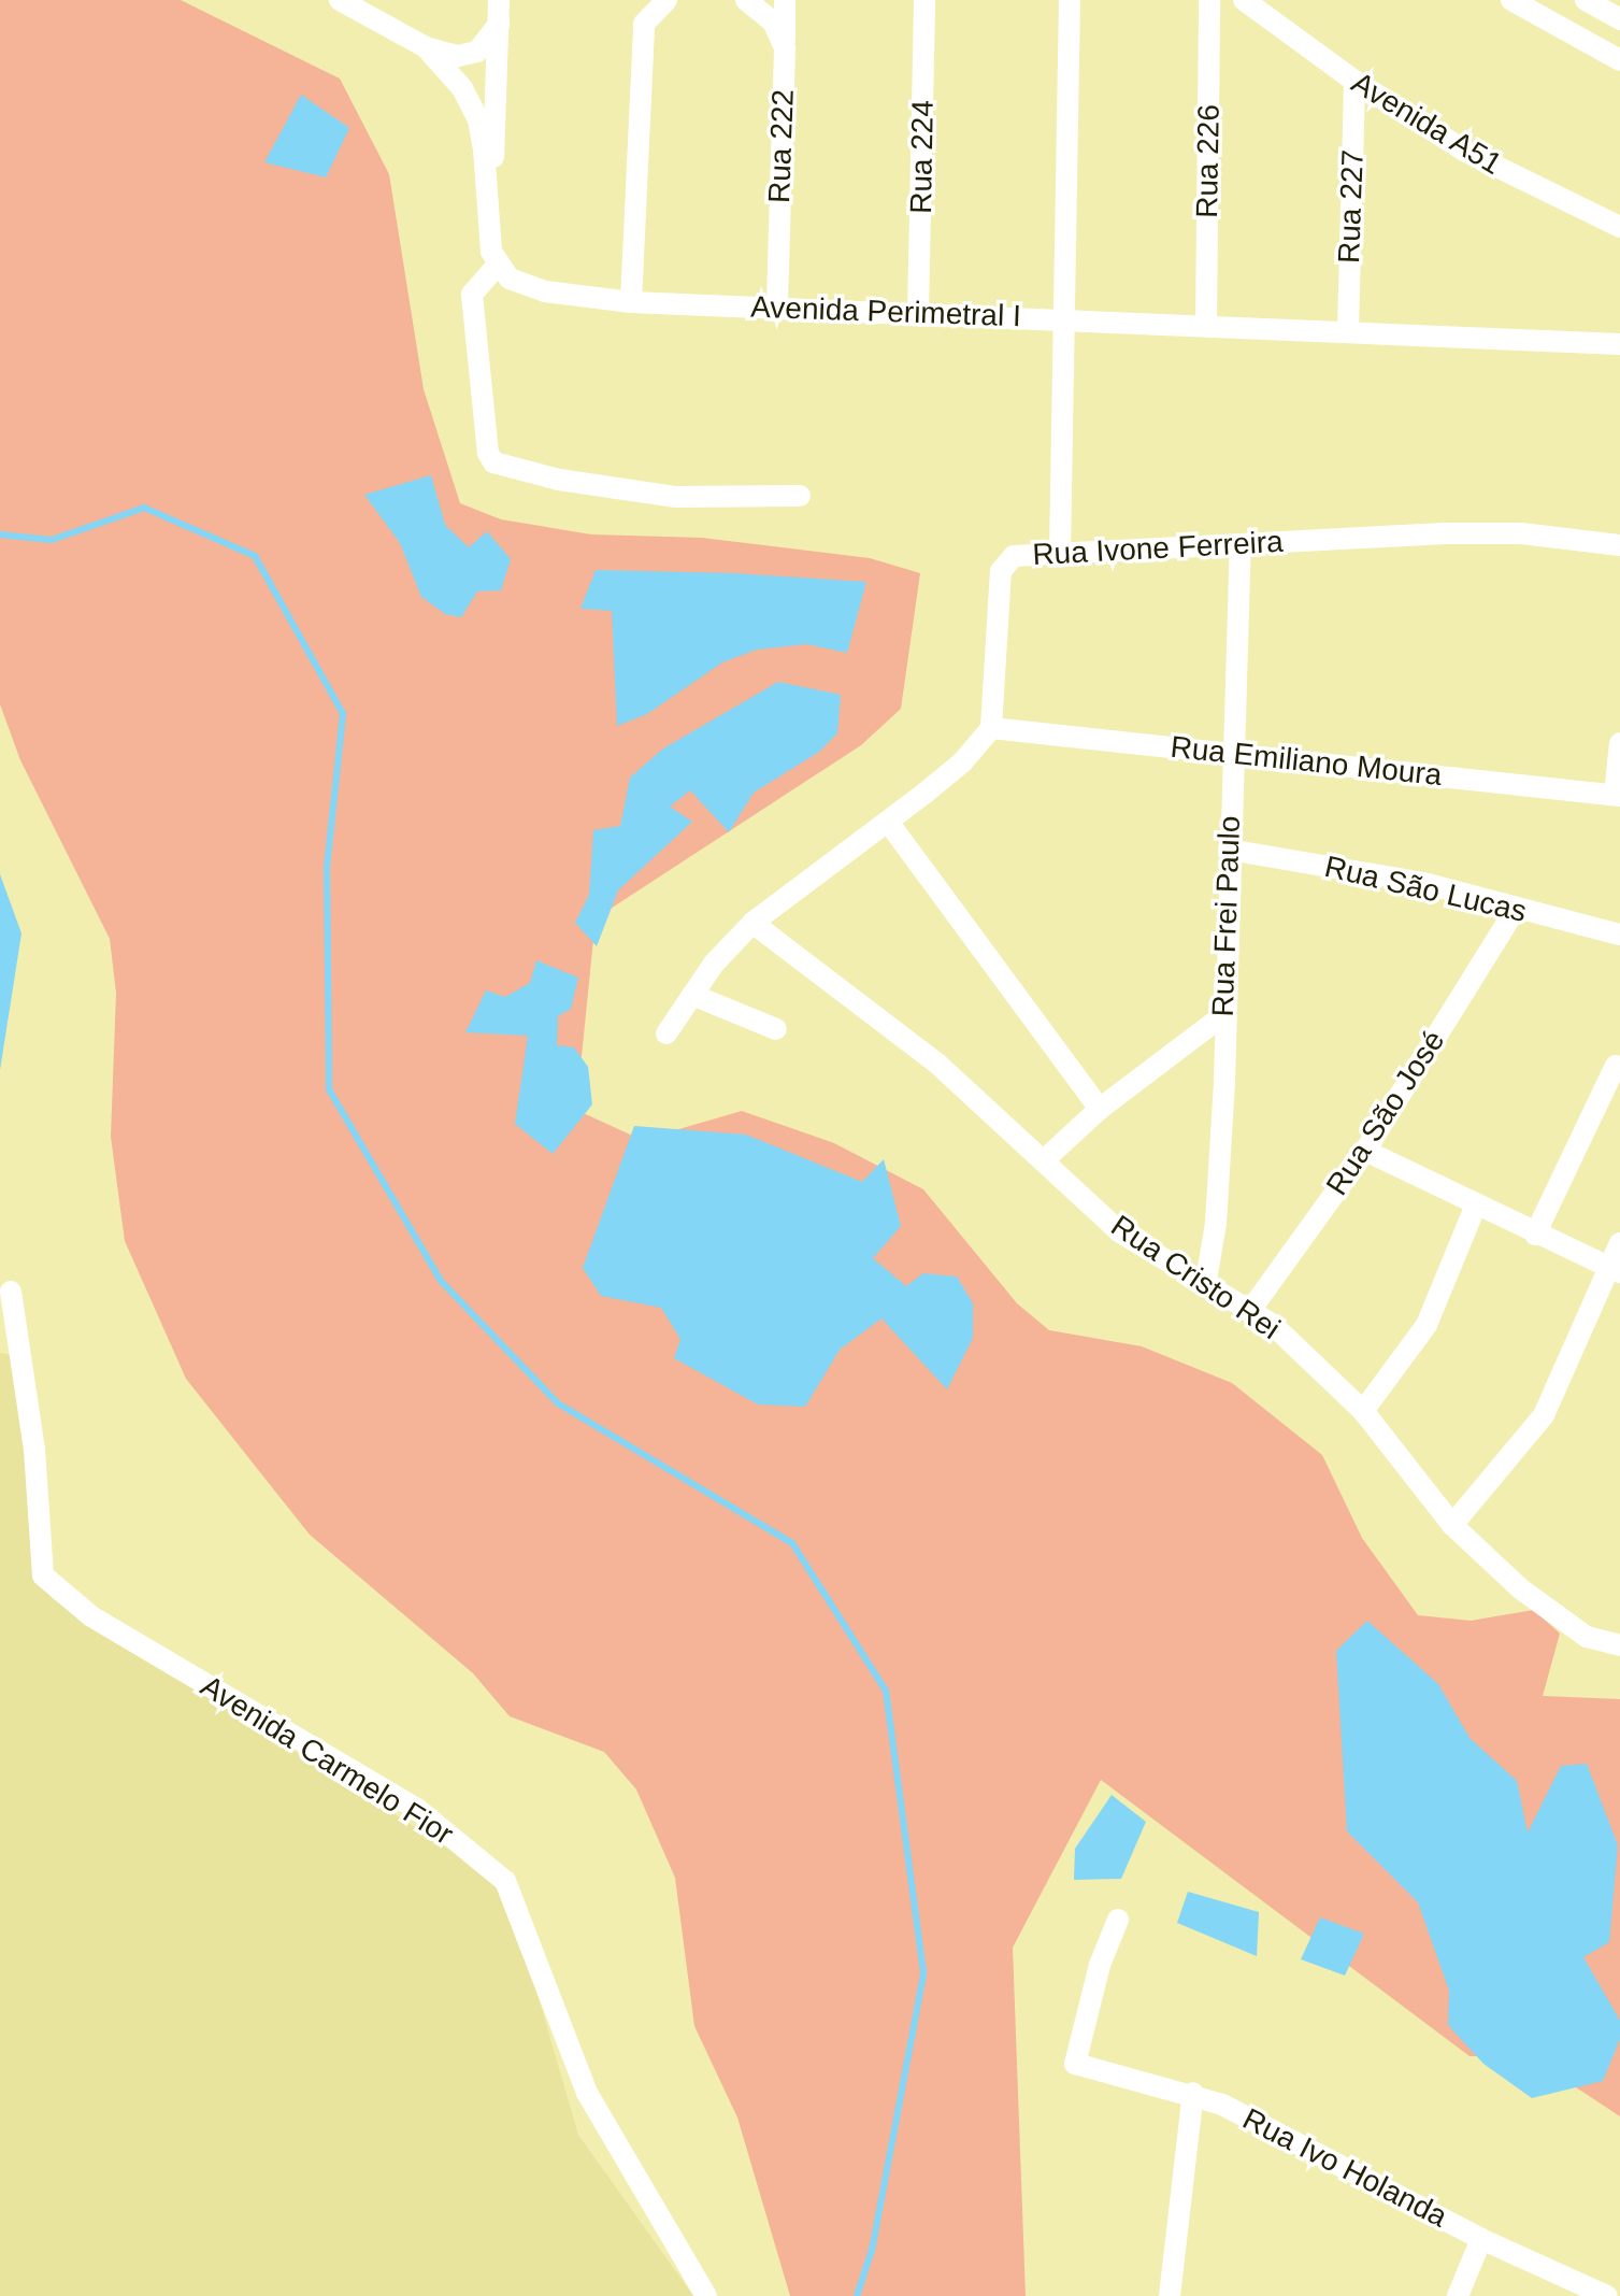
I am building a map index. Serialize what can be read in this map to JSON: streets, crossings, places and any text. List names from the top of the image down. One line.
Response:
{"streets":{"street":["Avenida A51","Rua 222","Rua 224","Rua 226","Rua 227","Avenida Perimetral I","Rua Ivone Ferreira","Rua Emiliano Moura","Rua São Lucas","Rua Frei Paulo","Rua São José","Rua Cristo Rei","Avenida Carmelo Fior","Rua Ivo Holanda"]},"crossings":[["Avenida A51","Rua 227"],["Rua 222","Avenida Perimetral I"],["Rua 224","Avenida Perimetral I"],["Rua 226","Avenida Perimetral I"],["Rua 227","Avenida Perimetral I"],["Rua Ivone Ferreira","Rua Emiliano Moura"],["Rua Ivone Ferreira","Rua Frei Paulo"],["Rua Emiliano Moura","Rua Frei Paulo"],["Rua São Lucas","Rua Frei Paulo"],["Rua São Lucas","Rua São José"],["Rua Frei Paulo","Rua Cristo Rei"],["Rua São José","Rua Cristo Rei"]]}
